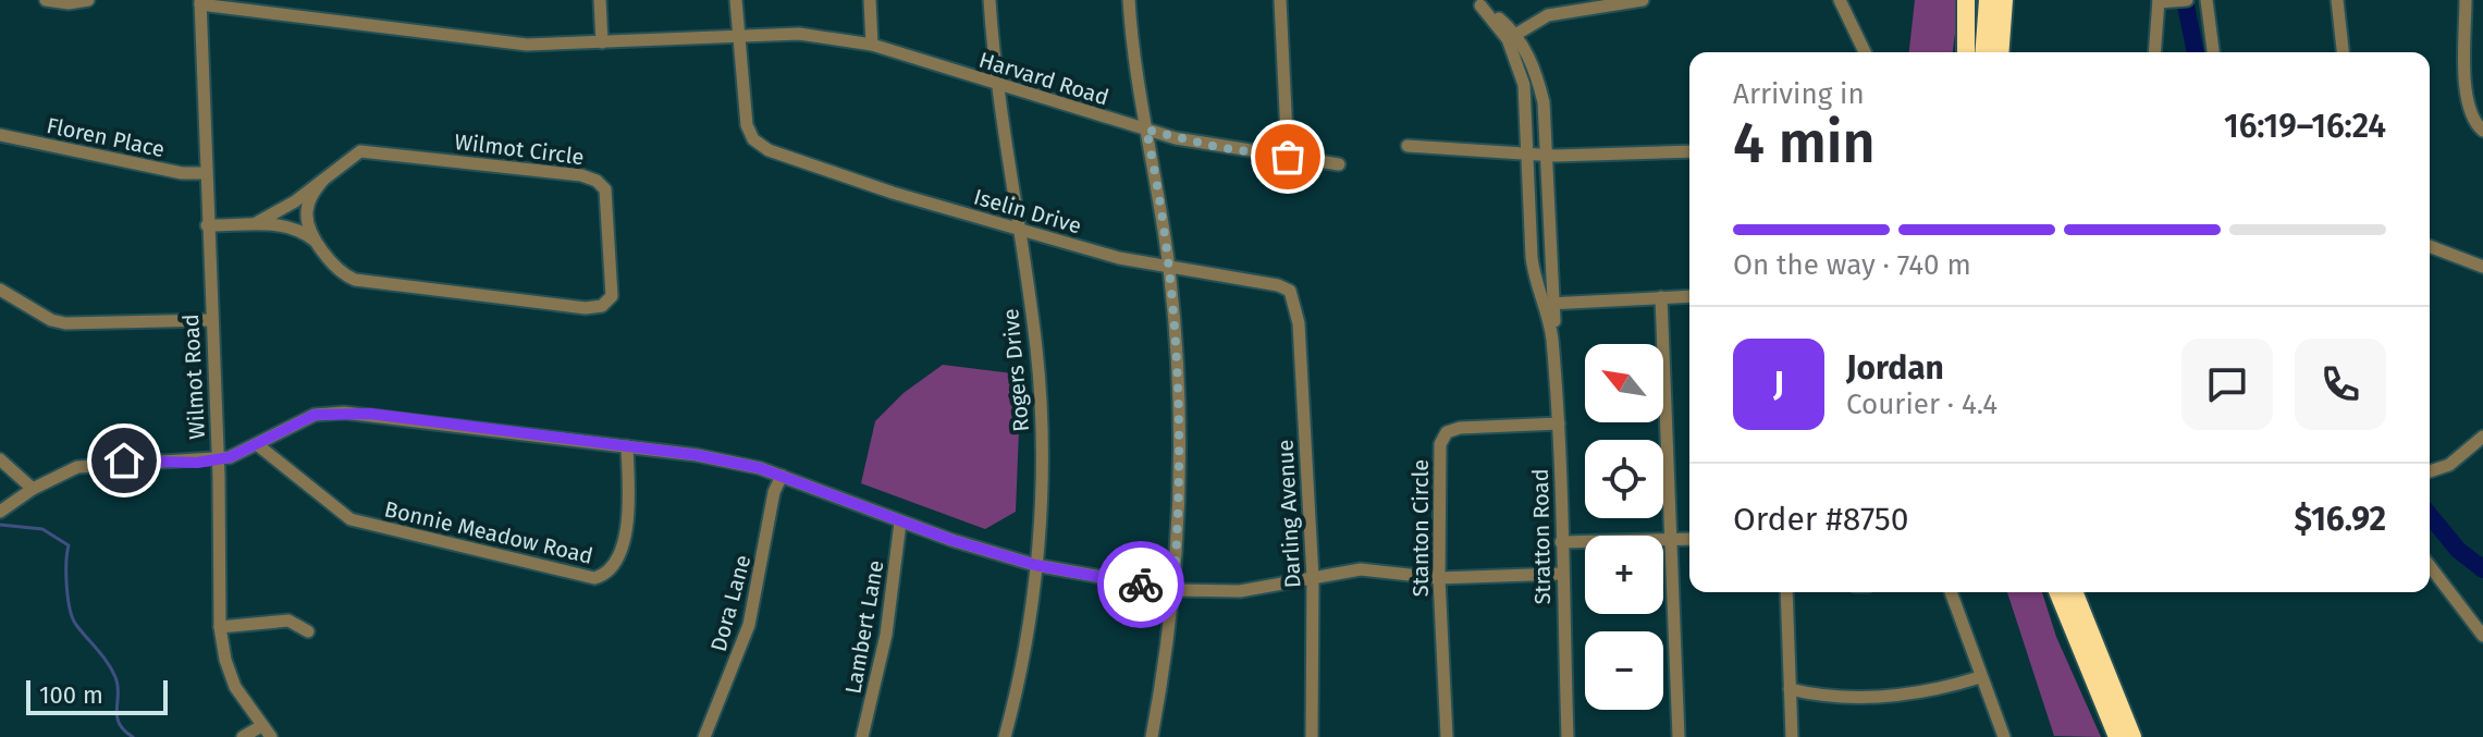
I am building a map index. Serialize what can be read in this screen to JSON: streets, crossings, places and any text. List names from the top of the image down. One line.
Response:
{"streets":{"street":["Harvard Road","Floren Place","Wilmot Circle","Iselin Drive","Rogers Drive","Wilmot Road","Darling Avenue","Stanton Circle","Bonnie Meadow Road","Stratton Road","Dora Lane","Lambert Lane"]},"crossings":[["Harvard Road","Iselin Drive"],["Harvard Road","Rogers Drive"],["Harvard Road","Wilmot Road"],["Floren Place","Wilmot Road"],["Wilmot Circle","Wilmot Road"],["Iselin Drive","Rogers Drive"],["Iselin Drive","Darling Avenue"],["Stanton Circle","Stratton Road"]],"scale_bar":"100 m","north":"top left","page":{"heading":["4 min","Arriving in","16:19–16:24"],"panel":["Jordan","Courier · 4.4","Order #8750","$16.92"],"bar":"On the way · 740 m","round":"J","map_buttons":["+","−"],"scale":"100 m"}}
